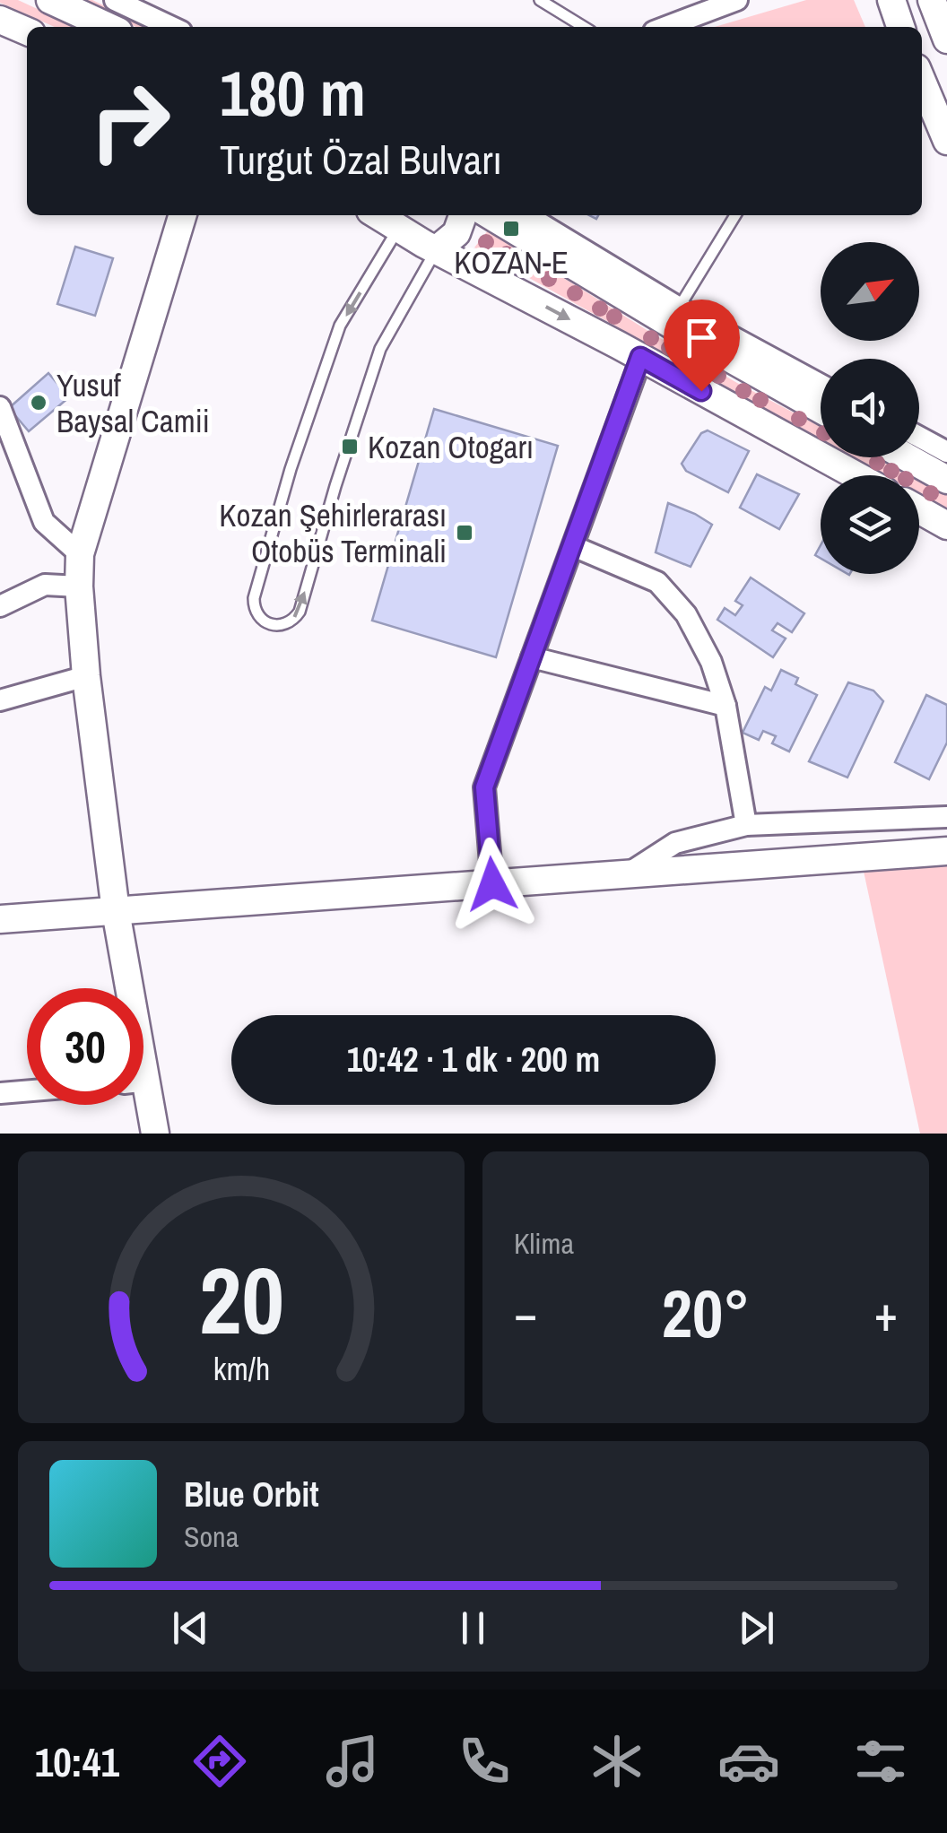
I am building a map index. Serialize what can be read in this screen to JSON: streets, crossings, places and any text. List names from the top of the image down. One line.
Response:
{"places":{"transit":["KOZAN-E","Kozan Otogarı","Kozan Şehirlerarası Otobüs Terminali"],"other":["Yusuf Baysal Camii"]},"north":"top right","page":{"turn":["180 m","Turgut Özal Bulvarı"],"limit":"30","trip":"10:42 · 1 dk · 200 m","tile":"Klima","heat":["−","20°","+"],"song":["Blue Orbit","Sona"],"tabs":"10:41","gauge":["20","km/h"]}}
